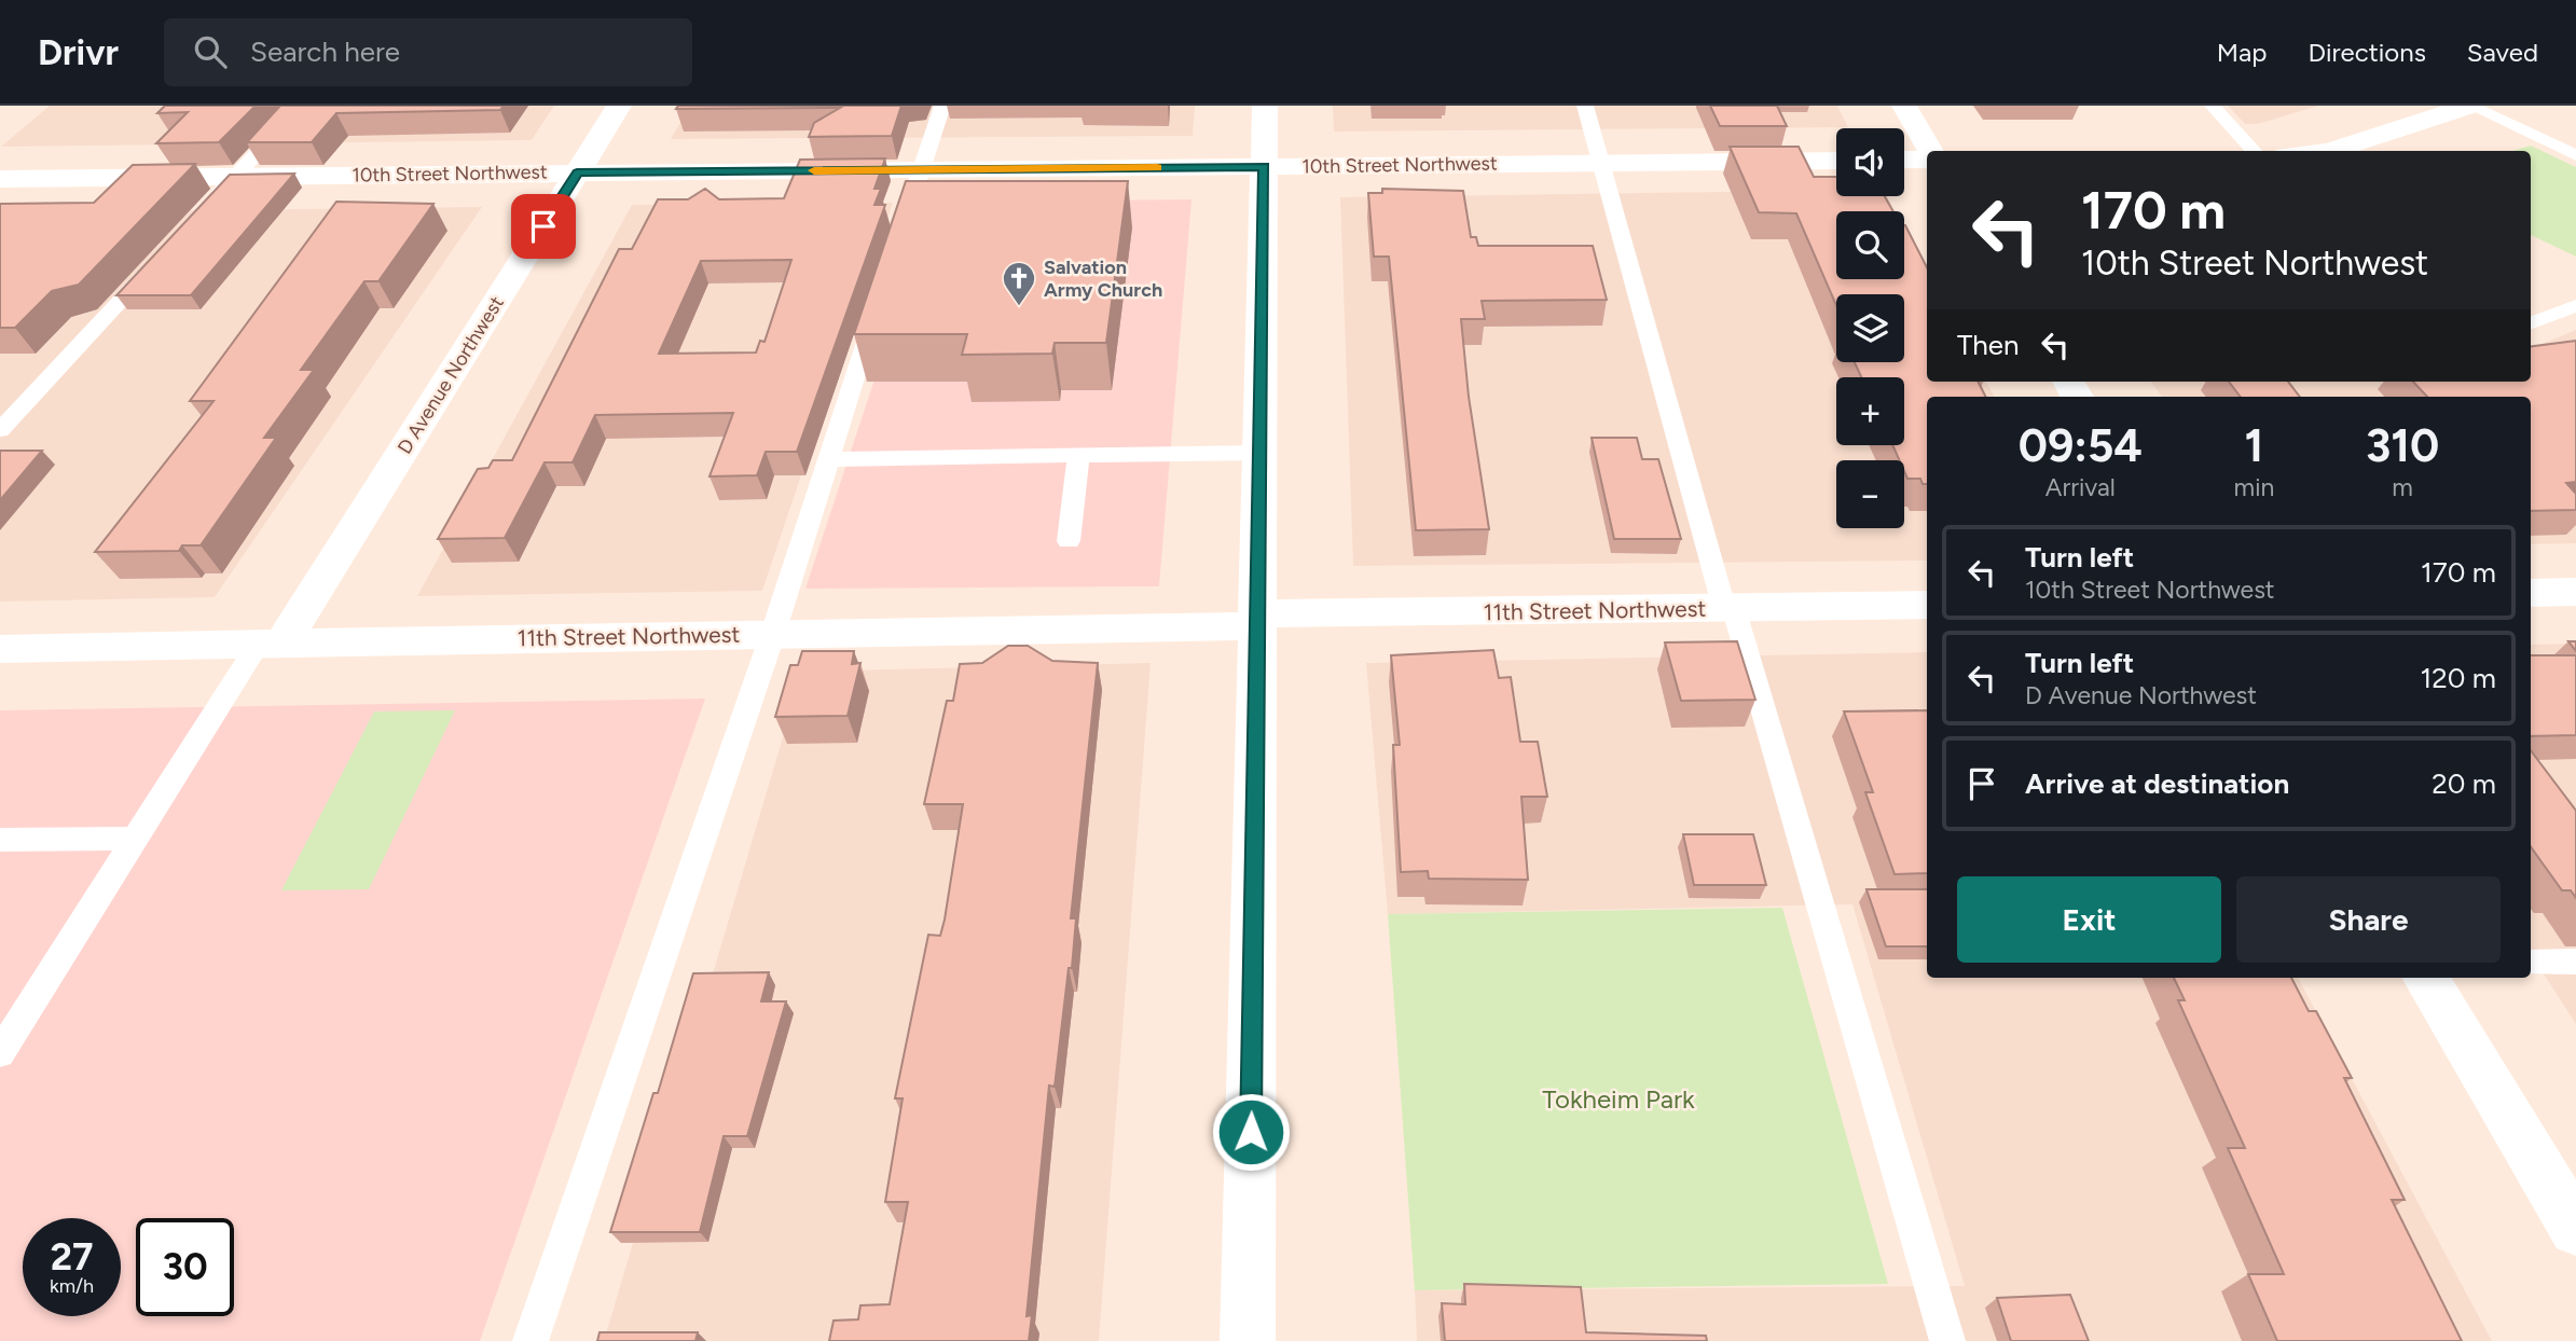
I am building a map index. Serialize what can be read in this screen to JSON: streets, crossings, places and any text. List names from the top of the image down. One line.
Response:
{"streets":{"street":["10th Street Northwest","D Avenue Northwest","11th Street Northwest"]},"crossings":[["10th Street Northwest","D Avenue Northwest"],["D Avenue Northwest","11th Street Northwest"]],"parks":["Tokheim Park"],"places":{"church":["Salvation Army Church"]},"page":{"header":"Drivr","search":"Search here","nav":["Map","Directions","Saved"],"map_buttons":["+","−"],"turn":["170 m","10th Street Northwest"],"then":"Then","eta":["09:54","Arrival","1","min","310","m"],"list":[{"name":"Turn left","note":"10th Street Northwest","value":"170 m"},{"name":"Turn left","note":"D Avenue Northwest","value":"120 m"},{"name":"Arrive at destination","value":"20 m"}],"buttons":["Exit","Share"],"speed":"27 km/h","limit":"30"}}
